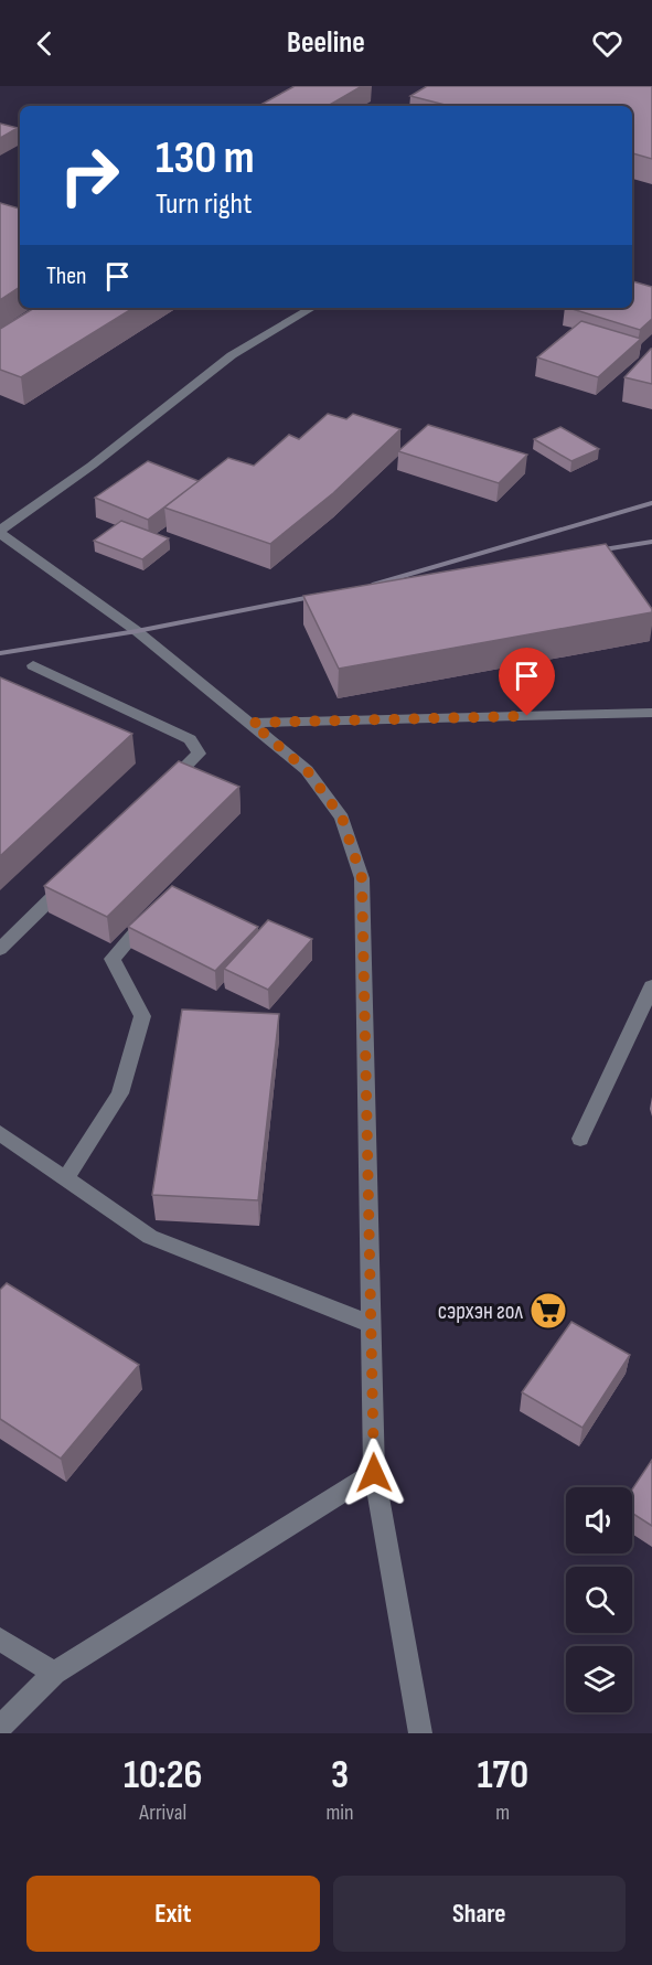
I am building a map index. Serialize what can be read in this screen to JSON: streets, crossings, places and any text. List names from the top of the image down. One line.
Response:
{"places":{"supermarket":["сэрхэн гол"]},"page":{"header":"Beeline","turn":["130 m","Turn right"],"then":"Then","eta":["10:26","Arrival","3","min","170","m"],"buttons":["Exit","Share"]}}
